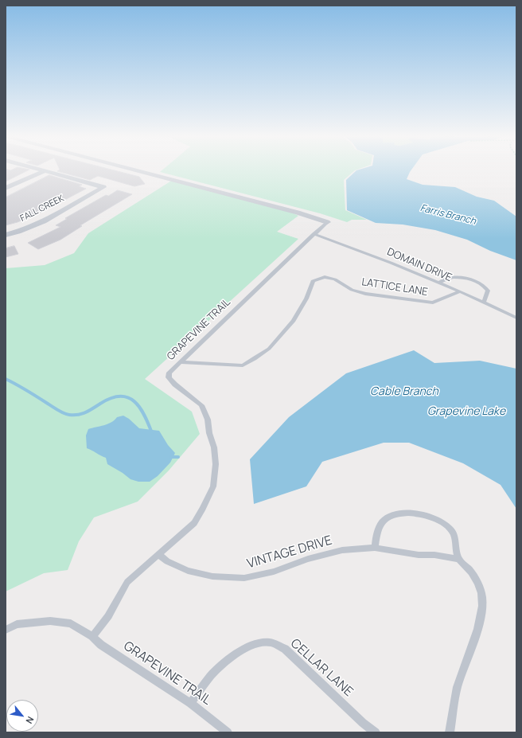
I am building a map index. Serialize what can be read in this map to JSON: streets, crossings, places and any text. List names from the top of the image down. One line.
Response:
{"streets":{"street":["FALL CREEK"],"lane":["DOMAIN DRIVE","LATTICE LANE","GRAPEVINE TRAIL","VINTAGE DRIVE","CELLAR LANE"]},"crossings":[["DOMAIN DRIVE","LATTICE LANE"],["DOMAIN DRIVE","GRAPEVINE TRAIL"],["LATTICE LANE","GRAPEVINE TRAIL"],["GRAPEVINE TRAIL","VINTAGE DRIVE"],["GRAPEVINE TRAIL","CELLAR LANE"]],"water":["Farris Branch","Cable Branch","Grapevine Lake"],"north":"bottom right"}
